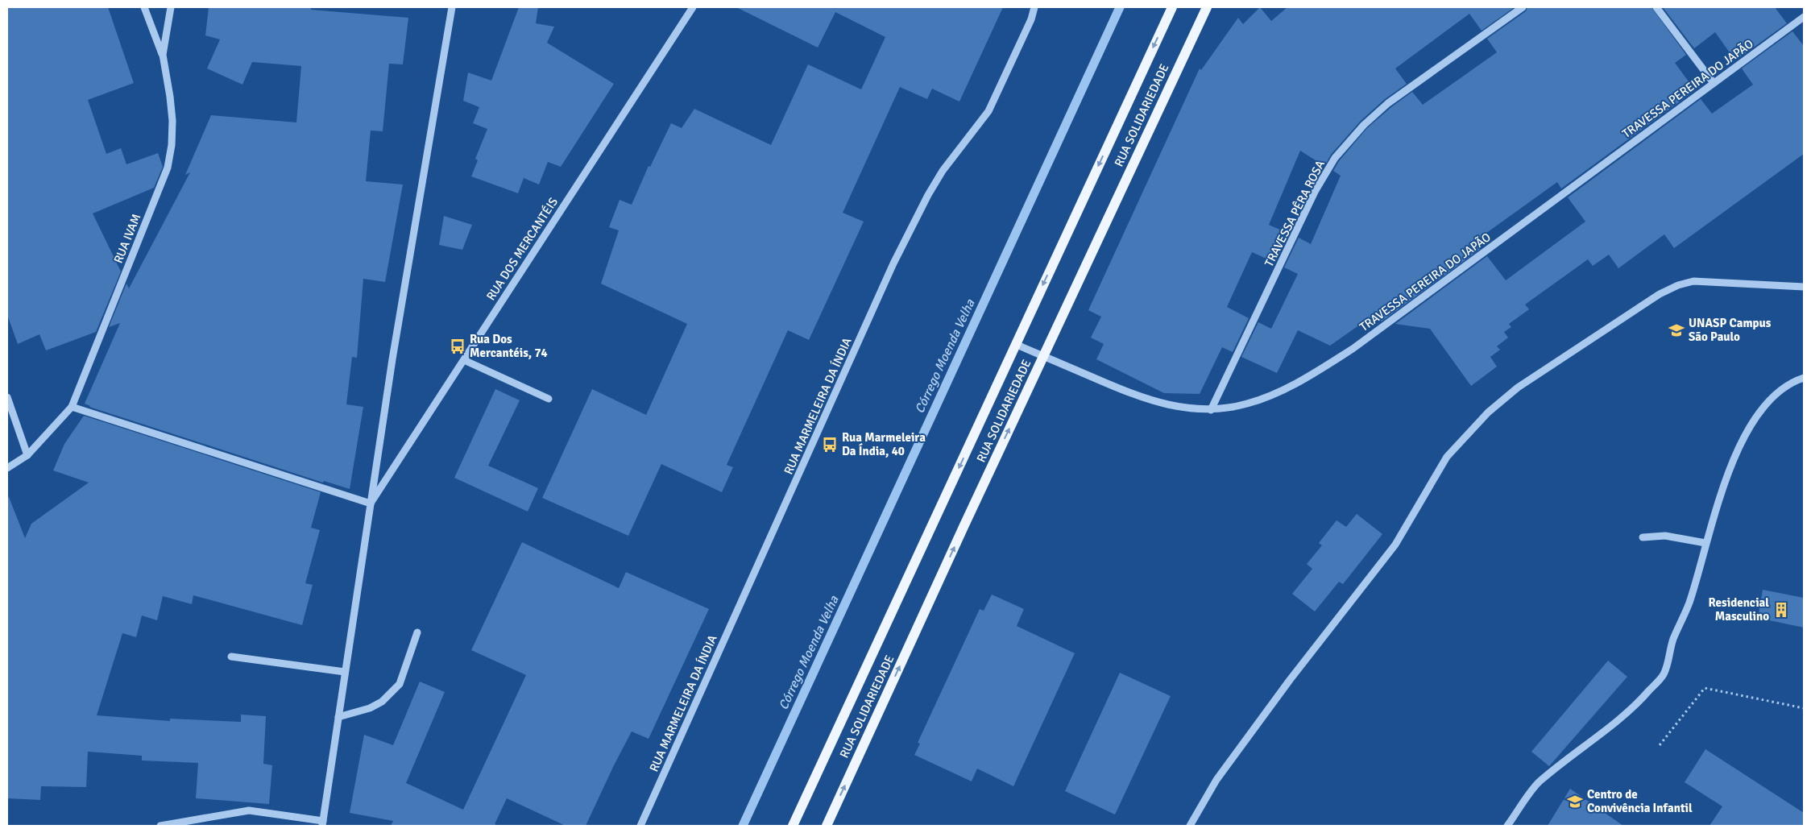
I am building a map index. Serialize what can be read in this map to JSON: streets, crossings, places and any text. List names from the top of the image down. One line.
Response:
{"streets":{"main road":["RUA SOLIDARIEDADE"],"street":["TRAVESSA PEREIRA DO JAPÃO","TRAVESSA PÊRA ROSA","RUA IVAM","RUA DOS MERCANTÉIS","RUA MARMELEIRA DA ÍNDIA"]},"crossings":[["TRAVESSA PEREIRA DO JAPÃO","RUA SOLIDARIEDADE"],["TRAVESSA PEREIRA DO JAPÃO","TRAVESSA PÊRA ROSA"]],"water":["Córrego Moenda Velha"],"places":{"school or university":["UNASP Campus São Paulo","Centro de Convivência Infantil"],"bus stop":["Rua Dos Mercantéis, 74","Rua Marmeleira Da Índia, 40"],"building":["Residencial Masculino"]}}
